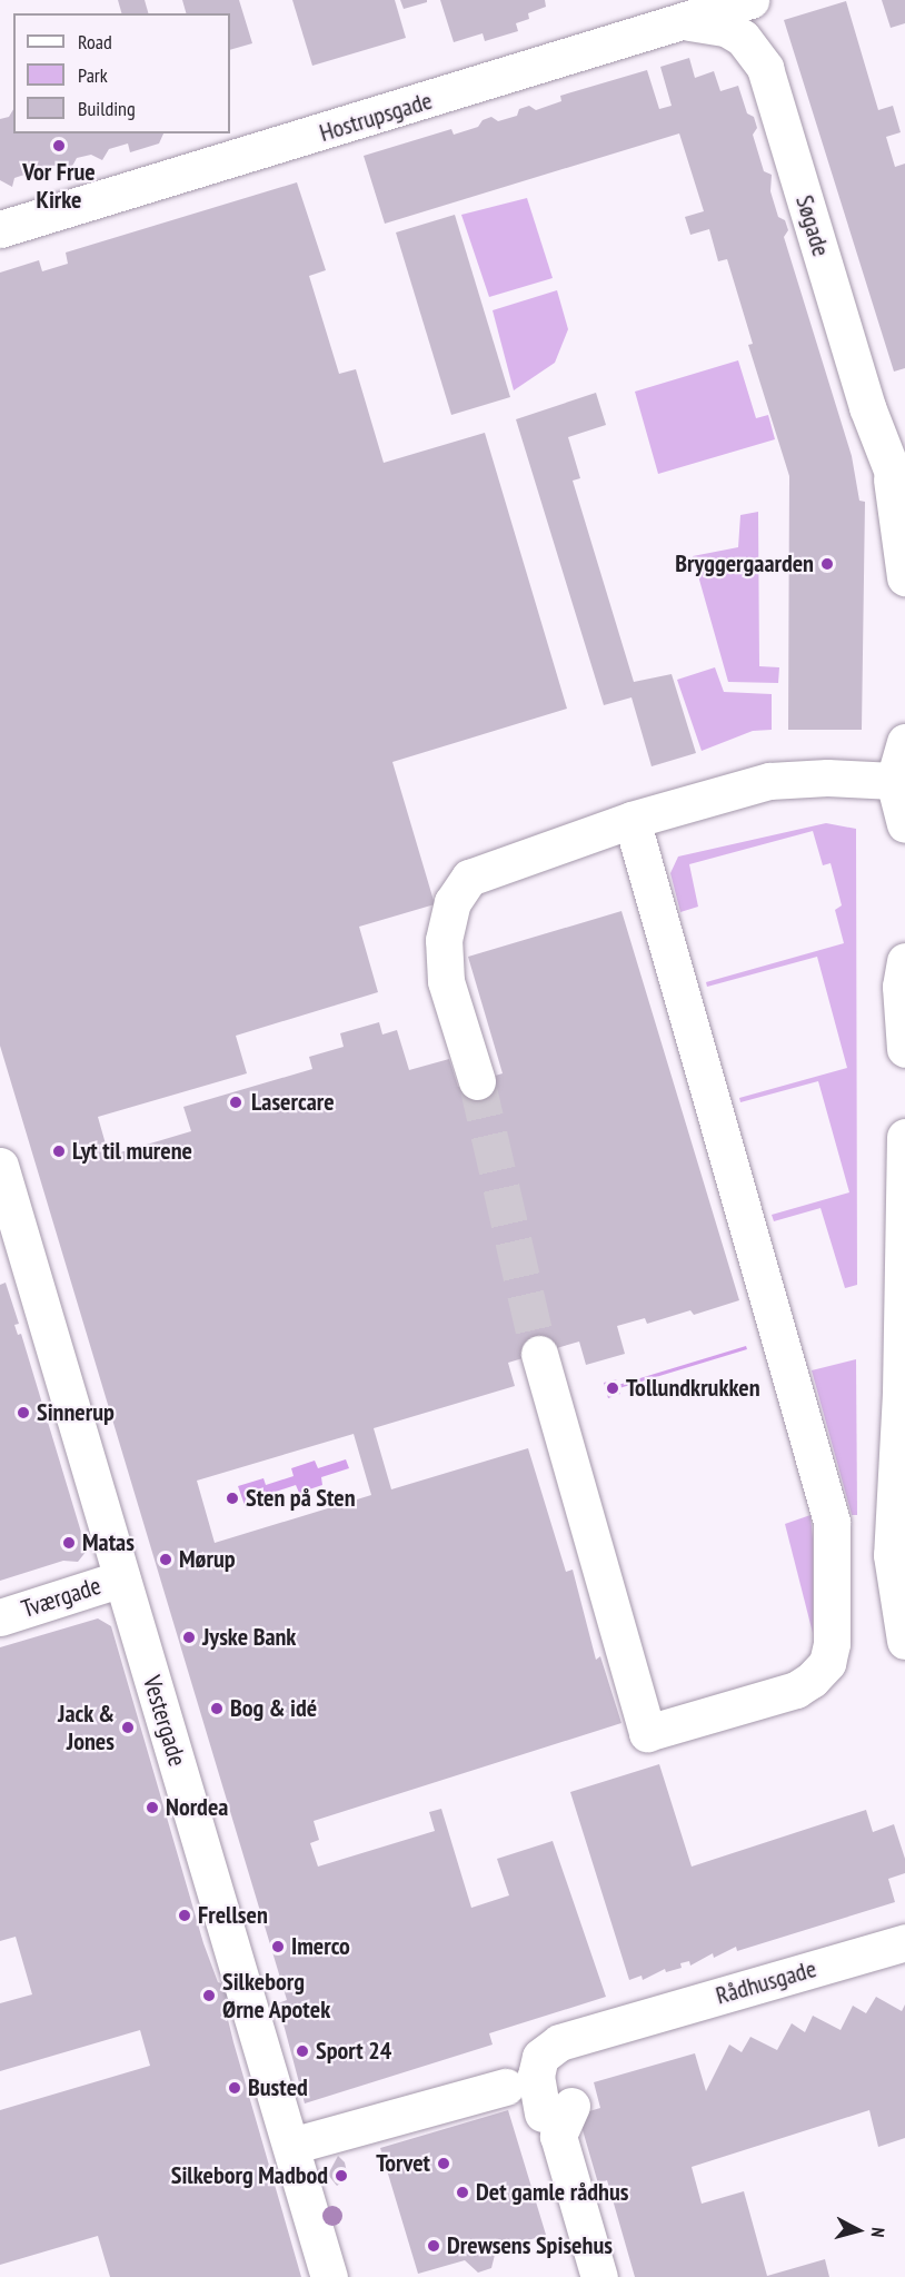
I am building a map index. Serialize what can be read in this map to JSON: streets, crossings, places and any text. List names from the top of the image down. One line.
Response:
{"streets":{"street":["Hostrupsgade","Søgade","Tværgade","Vestergade","Rådhusgade"]},"crossings":[["Hostrupsgade","Søgade"],["Tværgade","Vestergade"]],"places":["Vor Frue Kirke","Bryggergaarden","Lasercare","Lyt til murene","Tollundkrukken","Sinnerup","Sten på Sten","Matas","Mørup","Jyske Bank","Bog & idé","Jack & Jones","Nordea","Frellsen","Imerco","Silkeborg Ørne Apotek","Sport 24","Busted","Torvet","Silkeborg Madbod","Det gamle rådhus","Drewsens Spisehus"],"legend":["Road","Park","Building"],"north":"right"}
